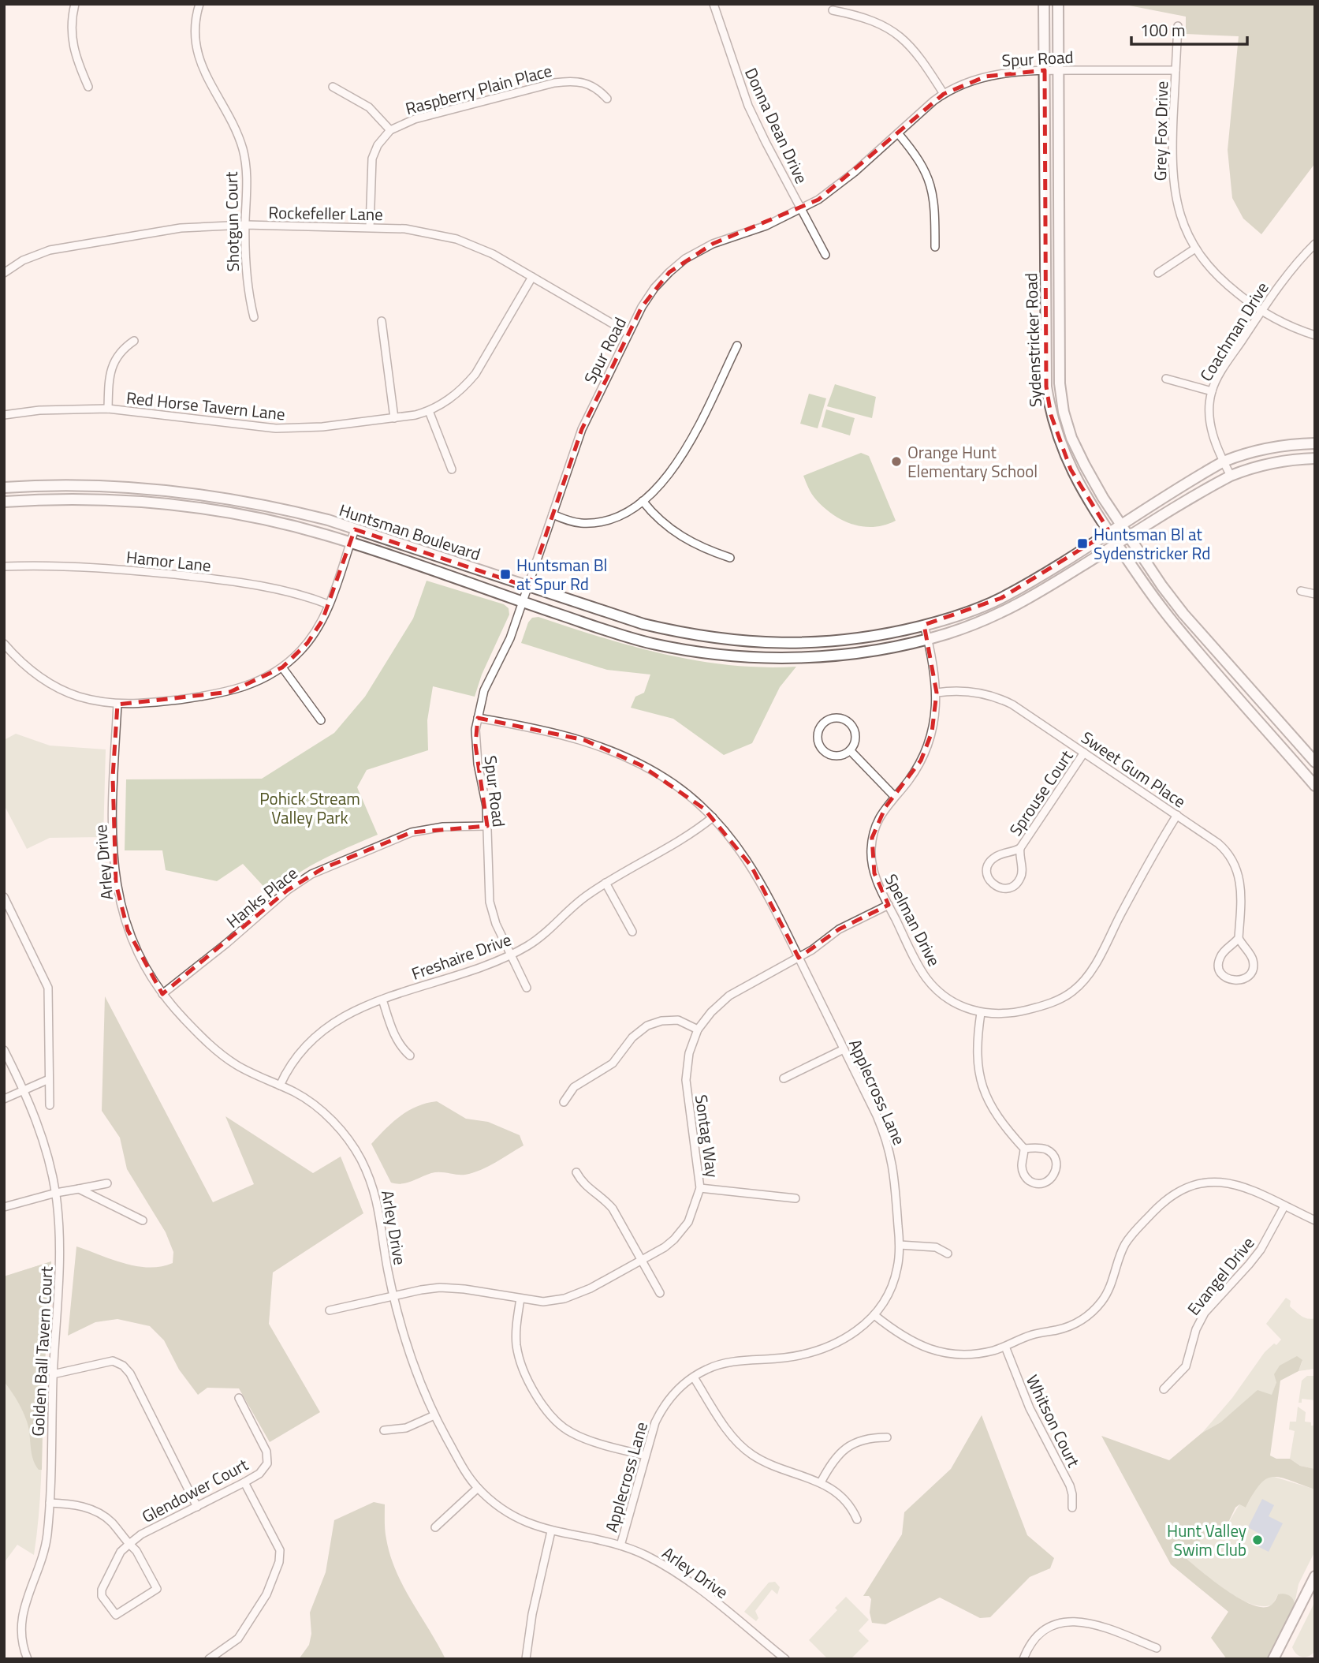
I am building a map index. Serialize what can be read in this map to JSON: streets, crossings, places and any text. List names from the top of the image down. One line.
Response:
{"streets":{"street":["Spur Road","Raspberry Plain Place","Donna Dean Drive","Grey Fox Drive","Rockefeller Lane","Shotgun Court","Coachman Drive","Sydenstricker Road","Red Horse Tavern Lane","Huntsman Boulevard","Hamor Lane","Sweet Gum Place","Sprouse Court","Arley Drive","Hanks Place","Spelman Drive","Freshaire Drive","Applecross Lane","Sontag Way","Evangel Drive","Golden Ball Tavern Court","Whitson Court","Glendower Court"]},"crossings":[["Spur Road","Donna Dean Drive"],["Spur Road","Grey Fox Drive"],["Spur Road","Rockefeller Lane"],["Spur Road","Sydenstricker Road"],["Spur Road","Huntsman Boulevard"],["Spur Road","Hanks Place"],["Spur Road","Freshaire Drive"],["Spur Road","Applecross Lane"],["Raspberry Plain Place","Rockefeller Lane"],["Grey Fox Drive","Coachman Drive"],["Rockefeller Lane","Shotgun Court"],["Rockefeller Lane","Red Horse Tavern Lane"],["Coachman Drive","Huntsman Boulevard"],["Sydenstricker Road","Huntsman Boulevard"],["Huntsman Boulevard","Spelman Drive"],["Sweet Gum Place","Sprouse Court"],["Sweet Gum Place","Spelman Drive"],["Arley Drive","Hanks Place"],["Arley Drive","Freshaire Drive"],["Arley Drive","Applecross Lane"],["Arley Drive","Sontag Way"],["Spelman Drive","Sontag Way"],["Freshaire Drive","Applecross Lane"],["Applecross Lane","Sontag Way"]],"parks":["Pohick Stream Valley Park"],"places":{"other":["Orange Hunt Elementary School","Hunt Valley Swim Club"],"transit":["Huntsman Bl at Sydenstricker Rd","Huntsman Bl at Spur Rd"]},"scale_bar":"100 m"}
